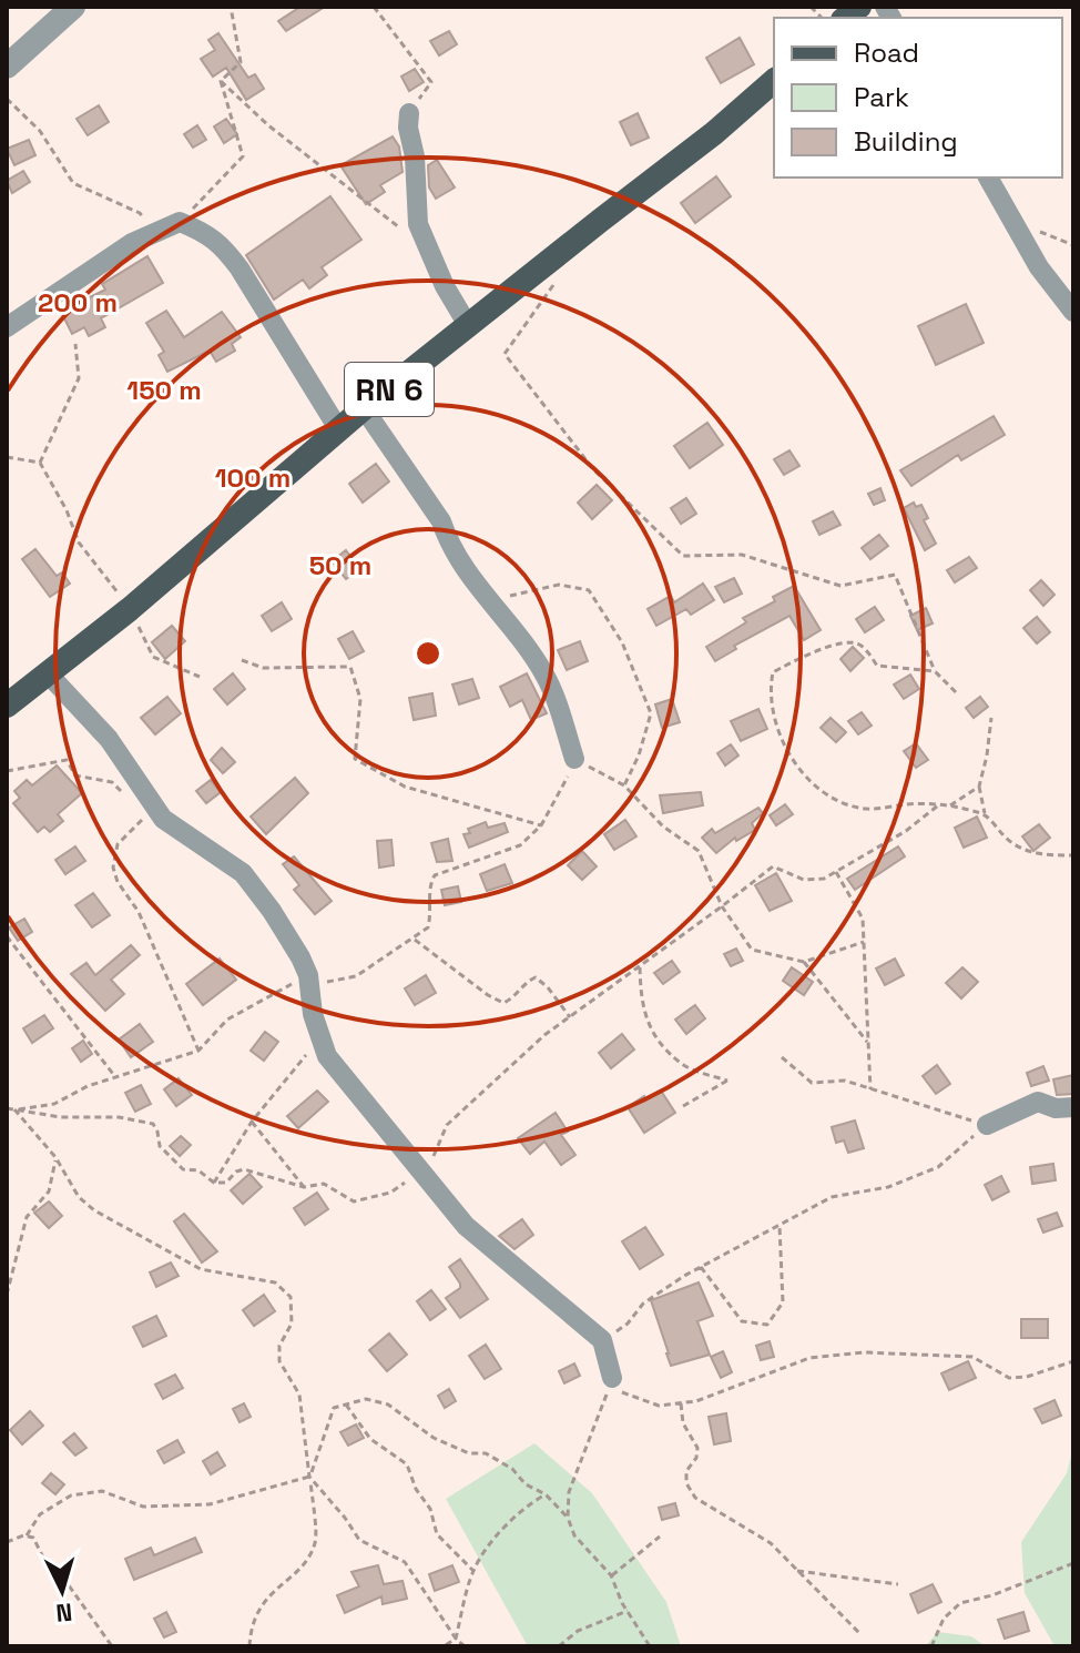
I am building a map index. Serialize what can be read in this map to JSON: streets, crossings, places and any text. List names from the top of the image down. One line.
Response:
{"streets":{"main road":["RN 6"]},"legend":["Road","Park","Building"],"north":"bottom","rings":["200 m","150 m","100 m","50 m"]}
